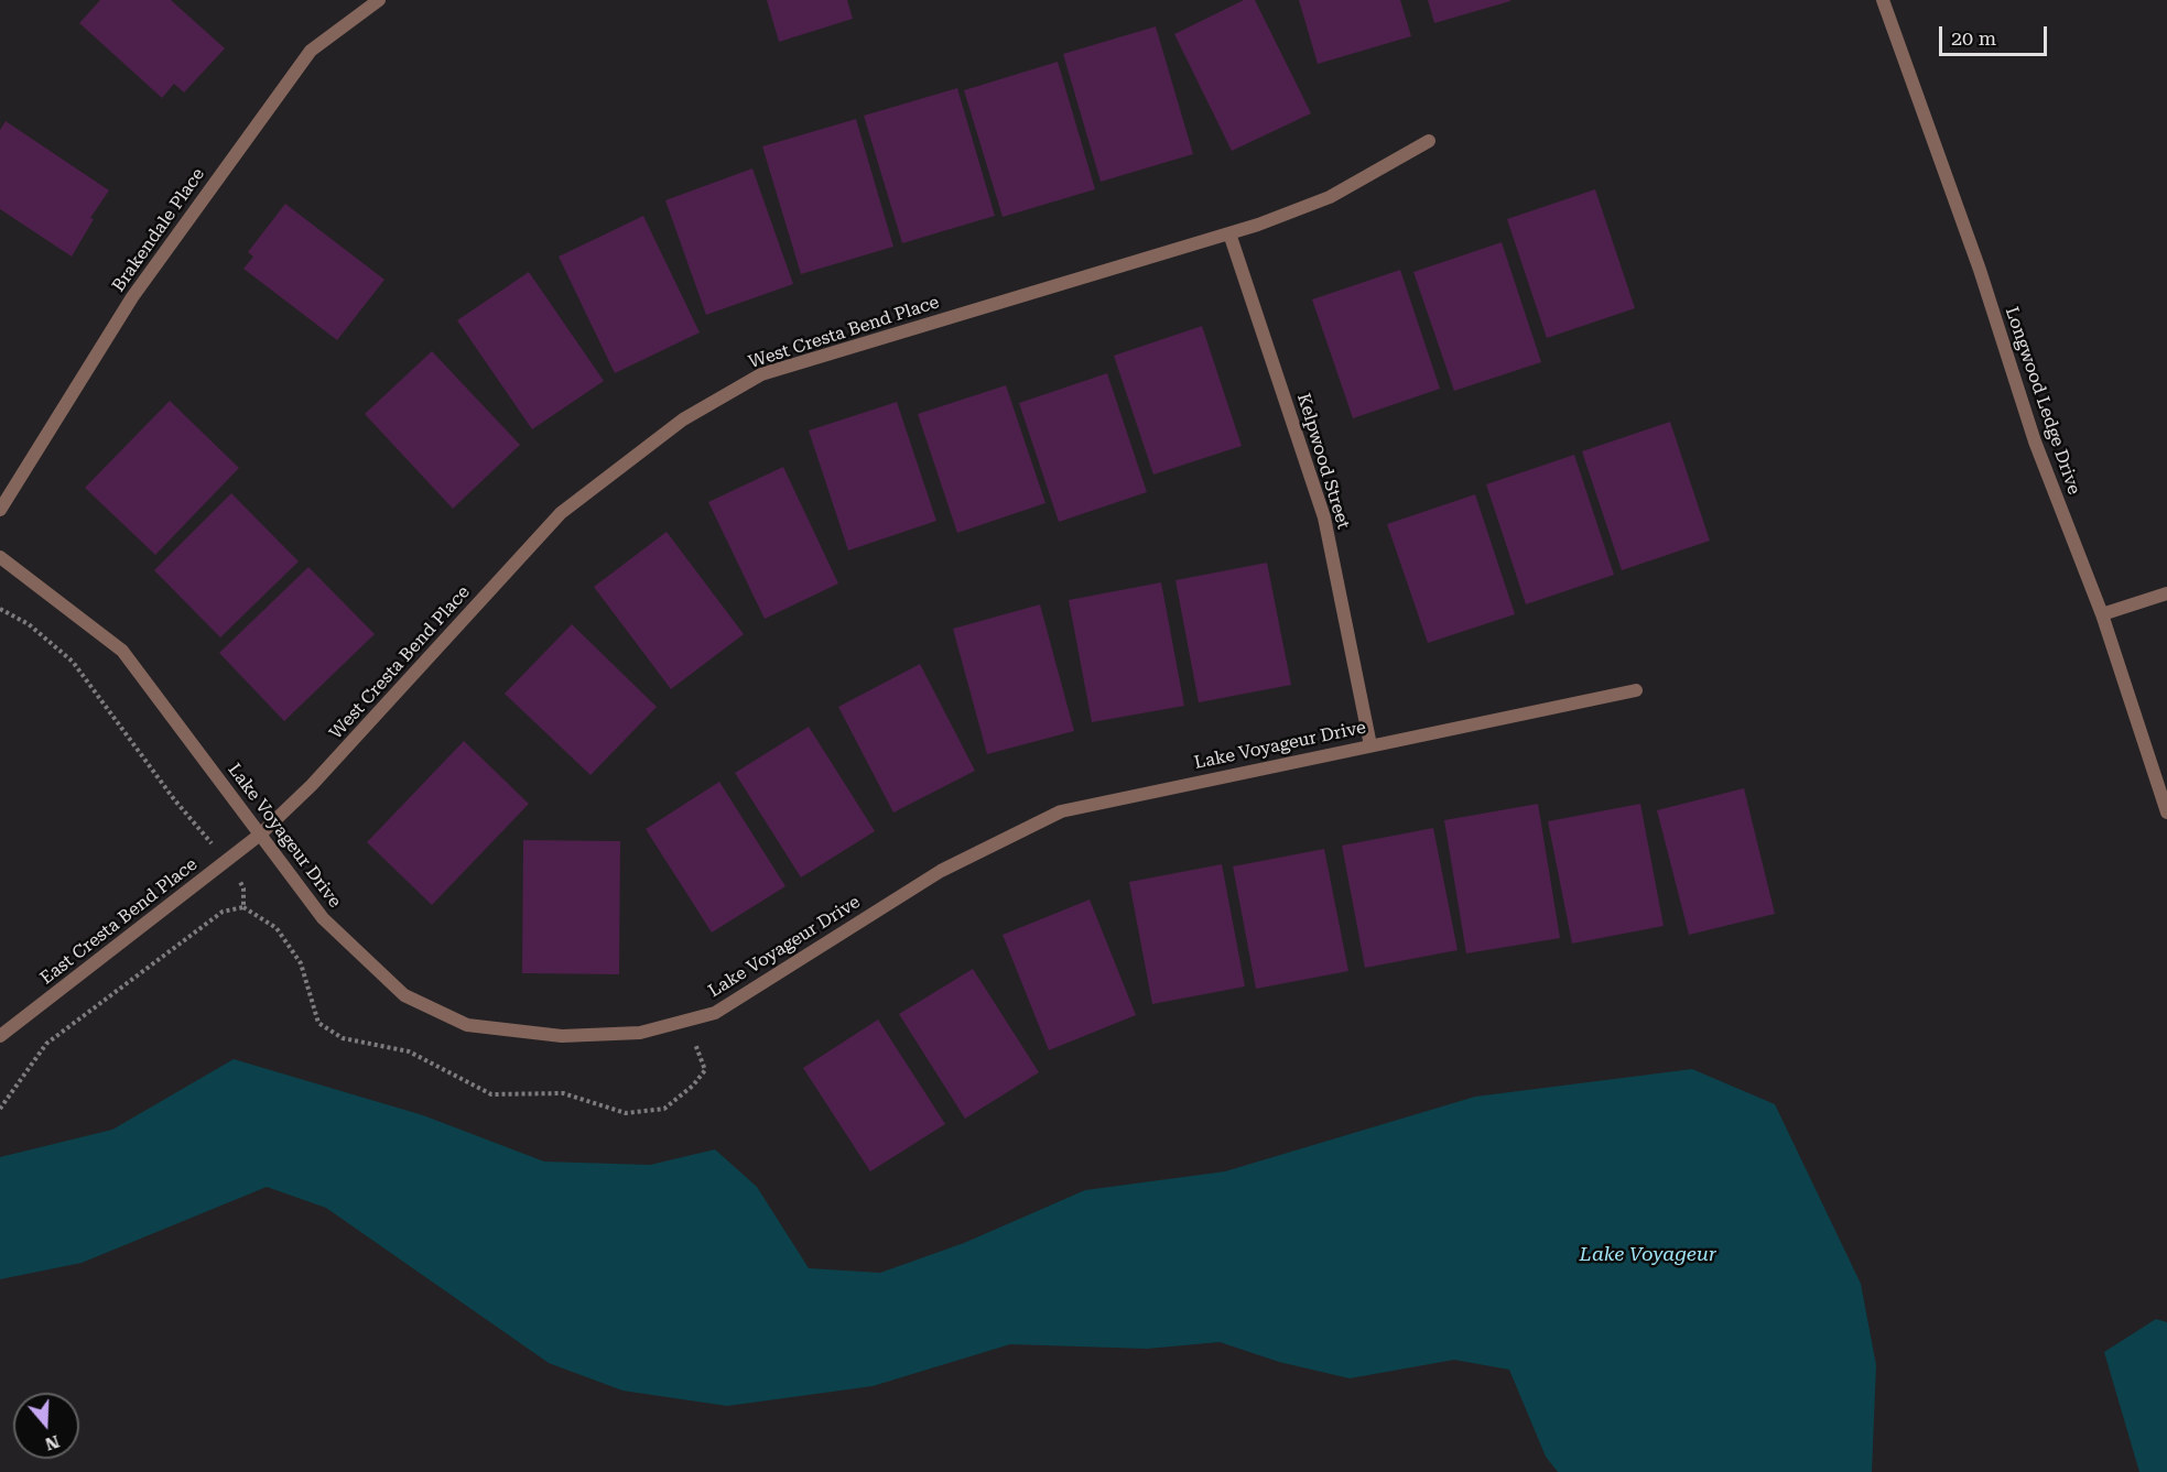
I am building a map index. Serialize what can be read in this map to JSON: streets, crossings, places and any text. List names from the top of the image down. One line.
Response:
{"streets":{"street":["Brakendale Place","West Cresta Bend Place","Longwood Ledge Drive","Kelpwood Street","Lake Voyageur Drive","East Cresta Bend Place"]},"crossings":[["West Cresta Bend Place","Kelpwood Street"],["West Cresta Bend Place","Lake Voyageur Drive"],["West Cresta Bend Place","East Cresta Bend Place"],["Kelpwood Street","Lake Voyageur Drive"],["Lake Voyageur Drive","East Cresta Bend Place"]],"water":["Lake Voyageur"],"scale_bar":"20 m","north":"bottom"}
